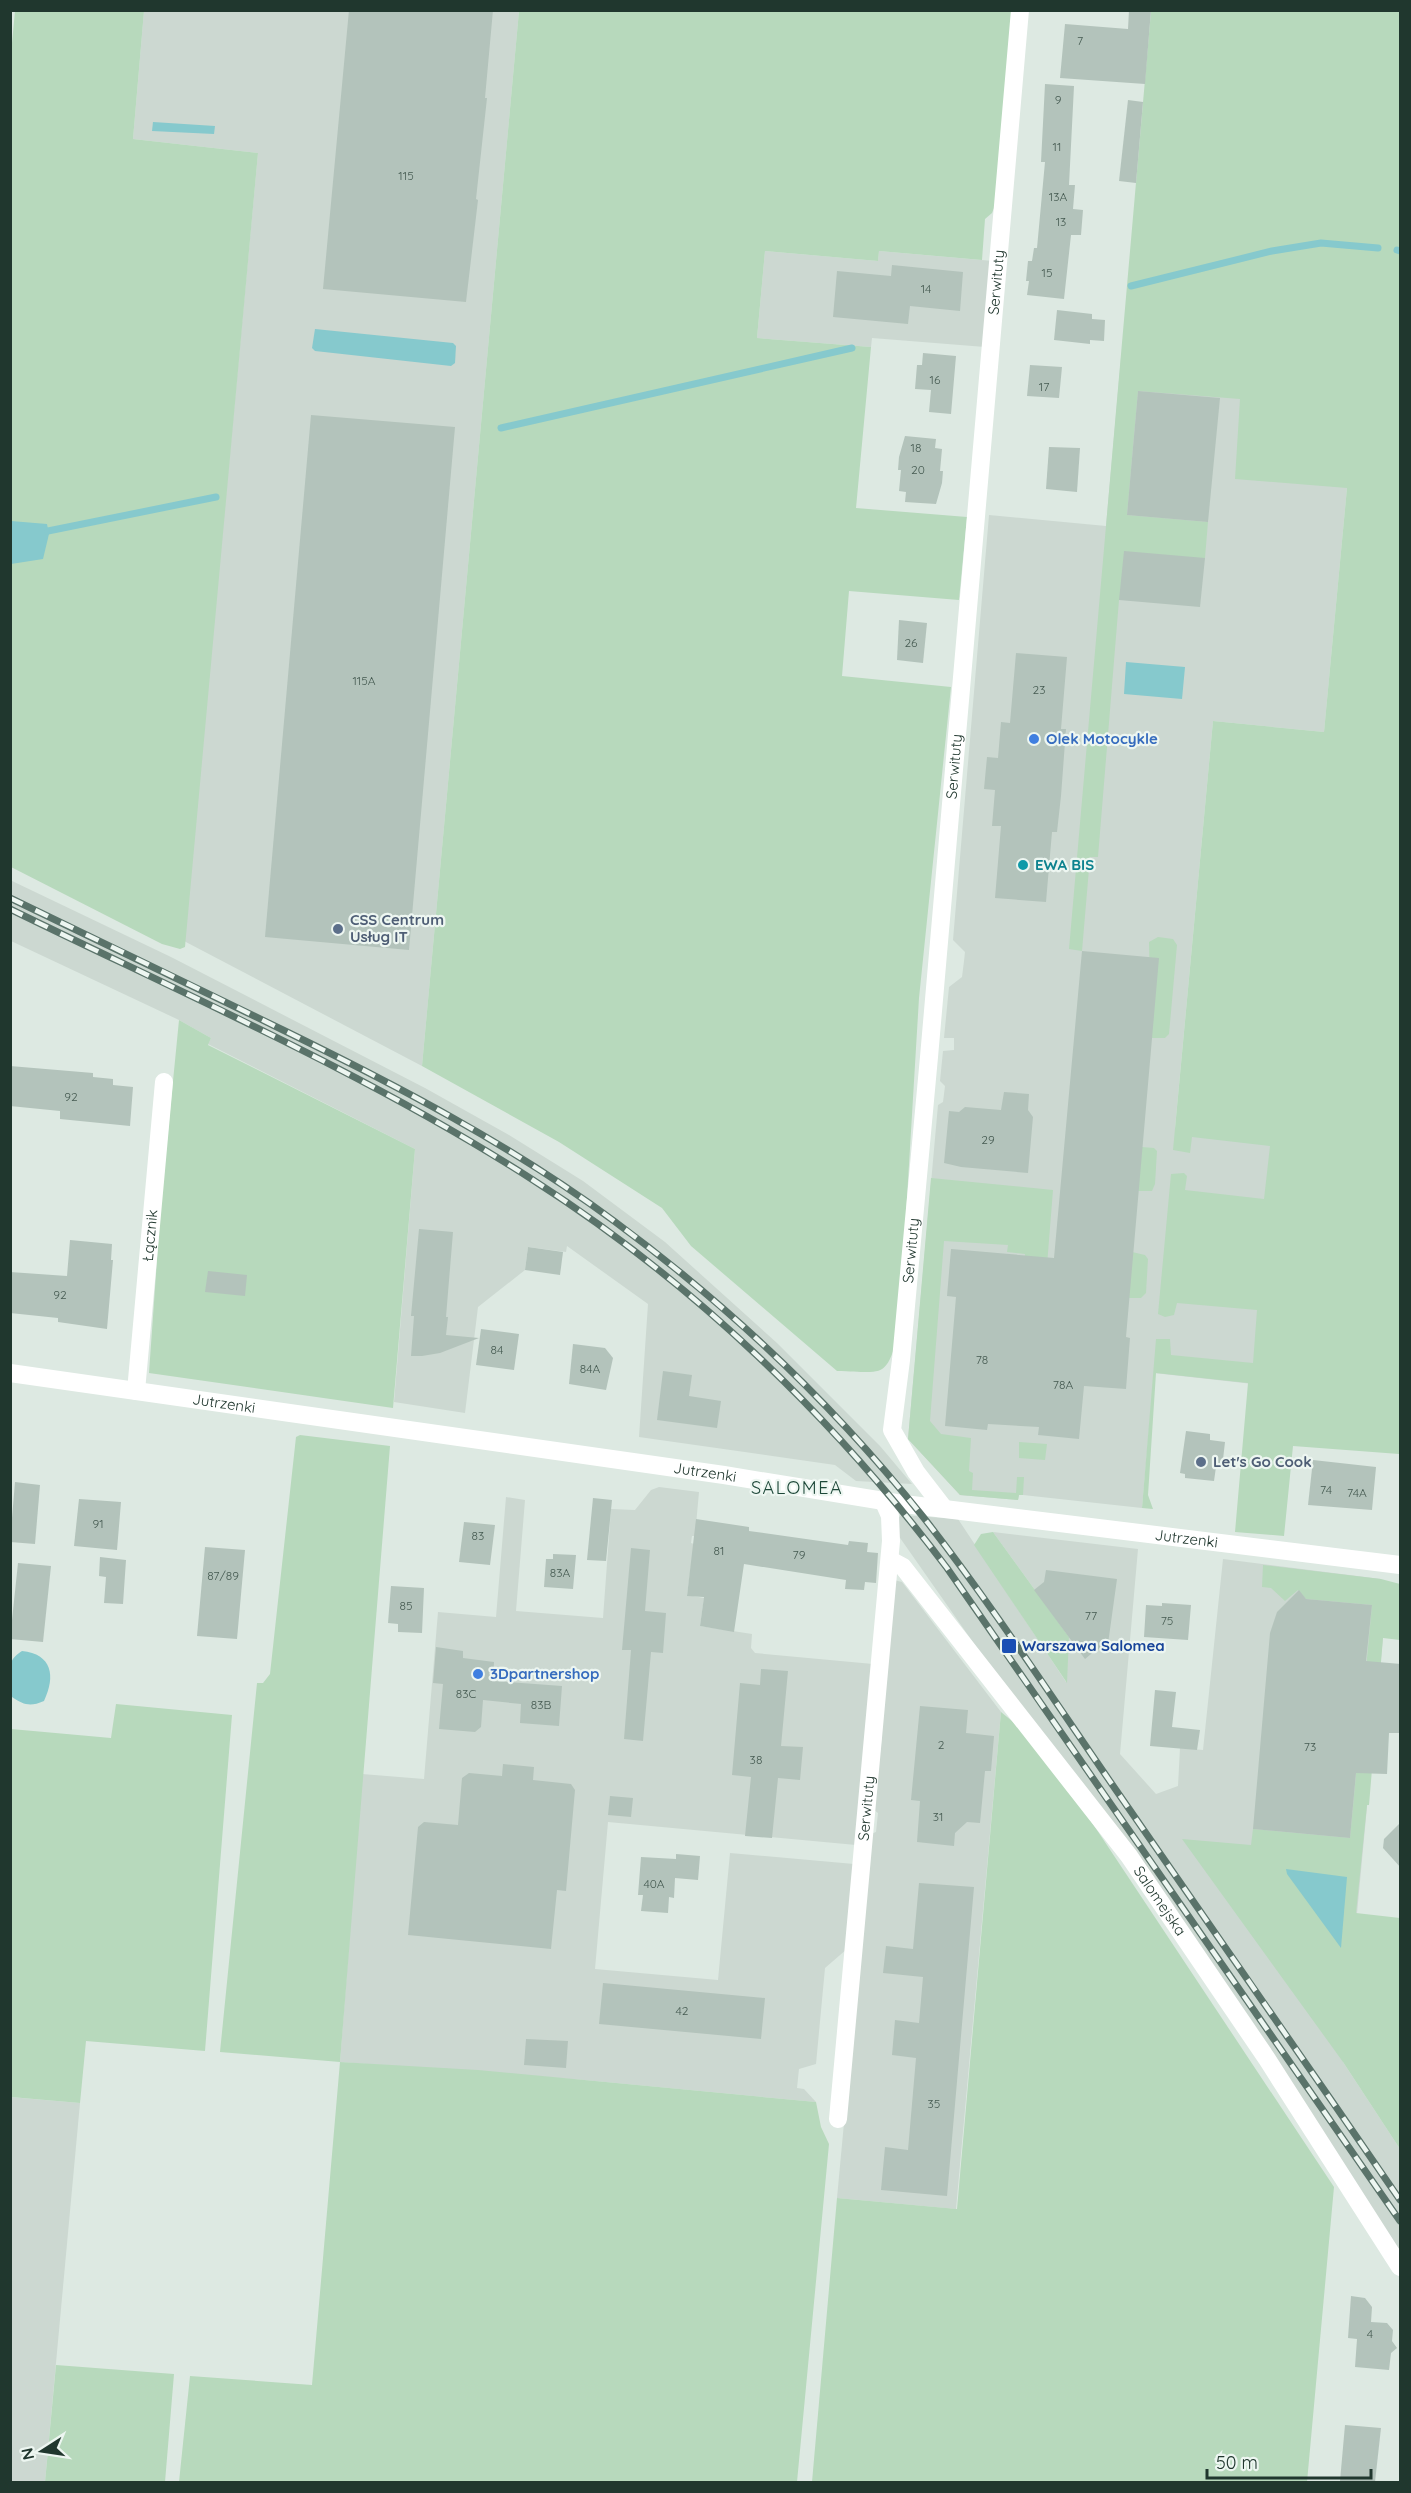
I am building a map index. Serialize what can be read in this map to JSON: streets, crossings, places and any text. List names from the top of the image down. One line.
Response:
{"streets":{"street":["Serwituty","Łącznik","Jutrzenki","Salomejska"]},"crossings":[["Serwituty","Jutrzenki"],["Serwituty","Salomejska"],["Łącznik","Jutrzenki"]],"districts":["SALOMEA"],"places":{"other":["Olek Motocykle","EWA BIS","CSS Centrum Usług IT","Let's Go Cook","3Dpartnershop"],"transit":["Warszawa Salomea"]},"house_numbers":["7","9","11","115","13A","13","15","14","16","17","18","20","26","115A","23","92","29","92","84","78","84A","78A","74","74A","91","83","81","79","83A","87/89","85","77","75","83C","83B","2","73","38","31","40A","42","35","4"],"scale_bar":"50 m","north":"left"}
